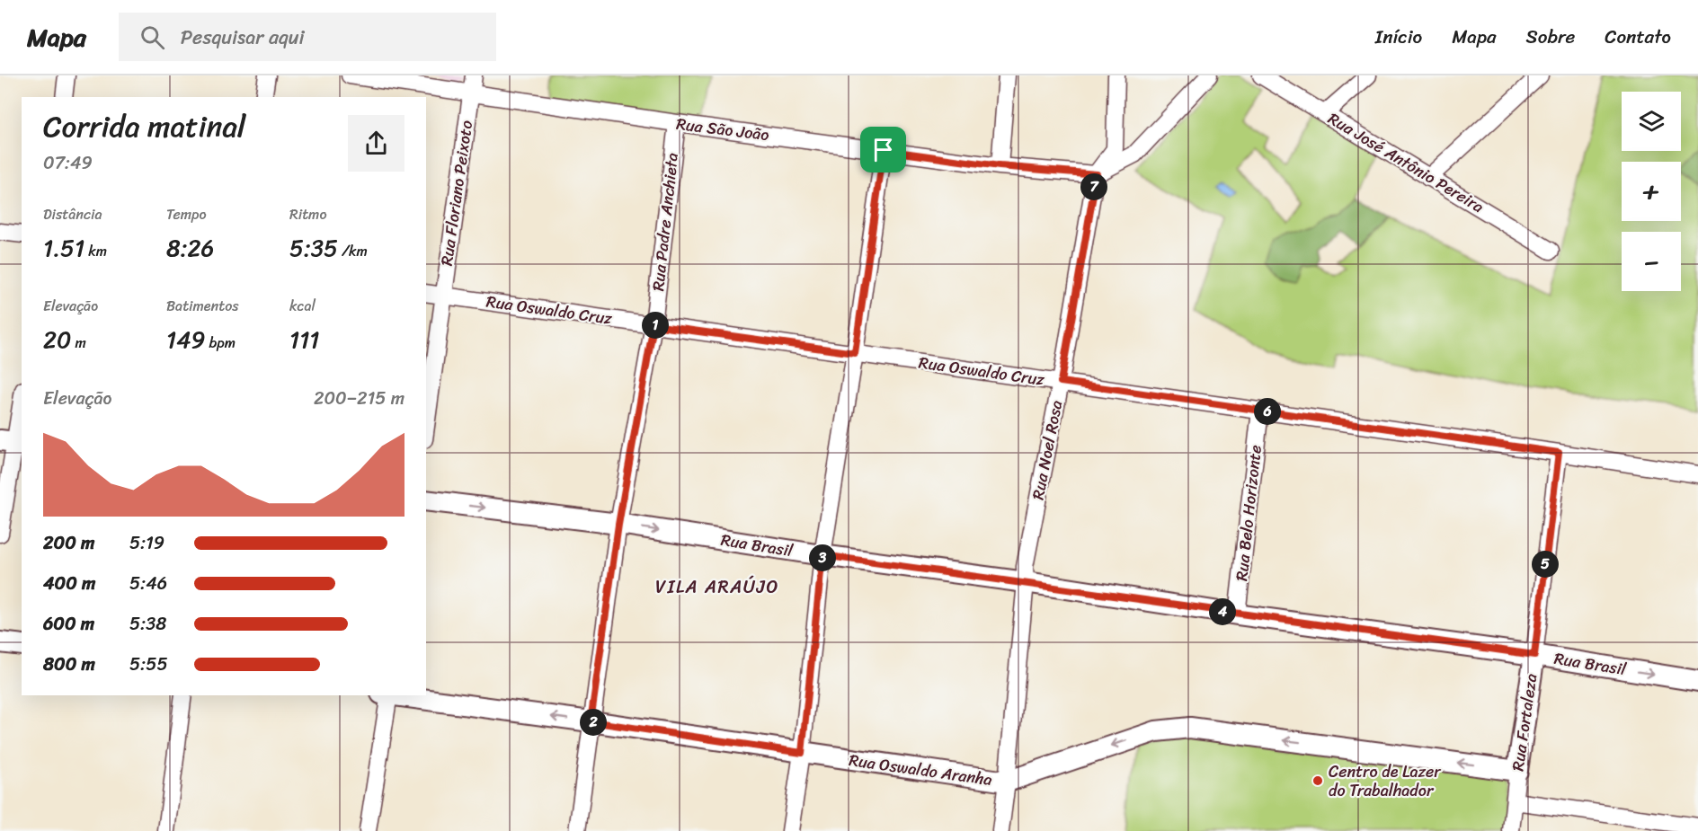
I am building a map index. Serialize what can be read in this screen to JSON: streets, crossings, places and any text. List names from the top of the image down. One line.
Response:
{"streets":{"street":["Rua São João","Rua José Antônio Pereira","Rua Floriano Peixoto","Rua Padre Anchieta","Rua Oswaldo Cruz","Rua Noel Rosa","Rua Belo Horizonte","Rua Brasil","Rua Fortaleza","Rua Oswaldo Aranha"]},"crossings":[["Rua São João","Rua Floriano Peixoto"],["Rua São João","Rua Padre Anchieta"],["Rua São João","Rua Noel Rosa"],["Rua Floriano Peixoto","Rua Oswaldo Cruz"],["Rua Padre Anchieta","Rua Oswaldo Cruz"],["Rua Padre Anchieta","Rua Brasil"],["Rua Padre Anchieta","Rua Oswaldo Aranha"],["Rua Oswaldo Cruz","Rua Noel Rosa"],["Rua Oswaldo Cruz","Rua Belo Horizonte"],["Rua Oswaldo Cruz","Rua Fortaleza"],["Rua Noel Rosa","Rua Brasil"],["Rua Noel Rosa","Rua Oswaldo Aranha"],["Rua Belo Horizonte","Rua Brasil"],["Rua Brasil","Rua Fortaleza"],["Rua Fortaleza","Rua Oswaldo Aranha"]],"one_way":["Rua Brasil","Rua Oswaldo Aranha"],"districts":["VILA ARAÚJO"],"places":["Centro de Lazer do Trabalhador"],"page":{"header":"Mapa","search":"Pesquisar aqui","nav":["Início","Mapa","Sobre","Contato"],"map_buttons":["+","−"],"heading":["Corrida matinal","07:49"],"pins":["7","1","6","3","5","4","2"],"stats":[["Distância","1.51 km"],["Tempo","8:26"],["Ritmo","5:35 /km"],["Elevação","20 m"],["Batimentos","149 bpm"],["kcal","111"]],"chart":["Elevação","200–215 m"],"list":[{"name":"200 m","note":"5:19"},{"name":"400 m","note":"5:46"},{"name":"600 m","note":"5:38"},{"name":"800 m","note":"5:55"}]}}
